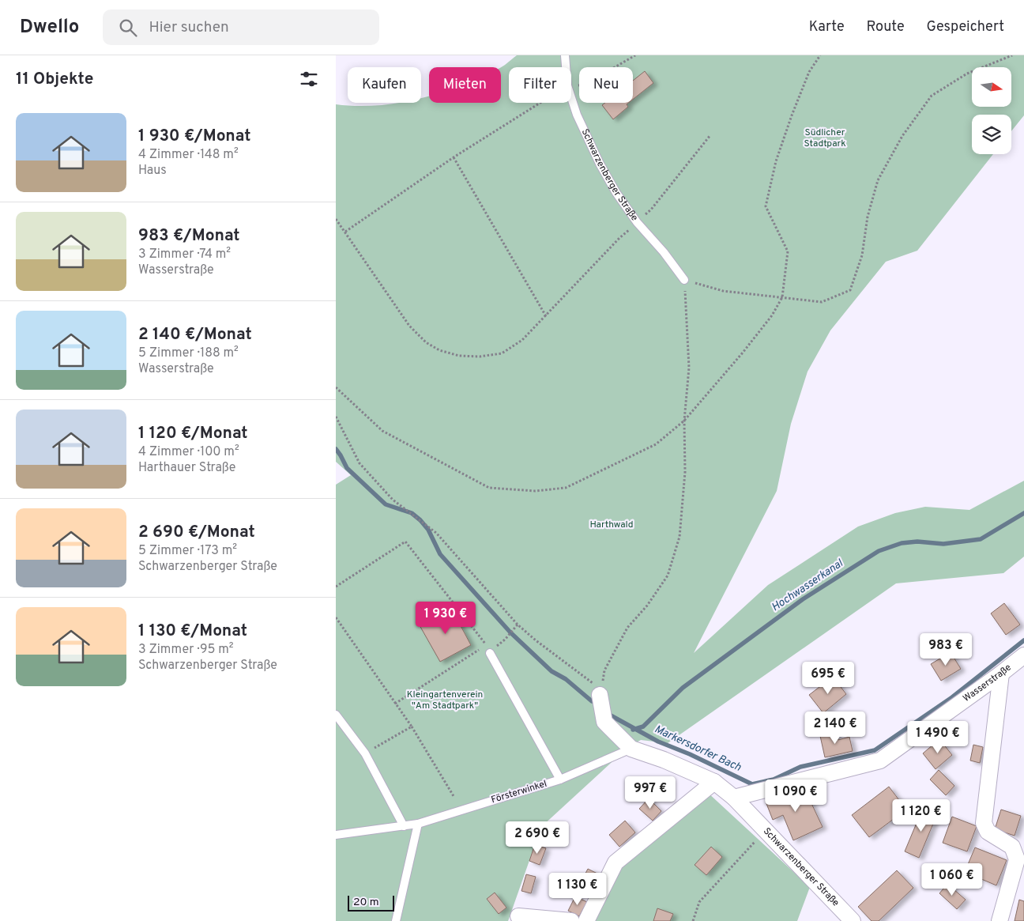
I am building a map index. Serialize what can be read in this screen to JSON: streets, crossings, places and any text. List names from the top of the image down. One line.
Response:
{"streets":{"street":["Schwarzenberger Straße","Wasserstraße"],"lane":["Försterwinkel"]},"crossings":[["Schwarzenberger Straße","Wasserstraße"],["Schwarzenberger Straße","Försterwinkel"]],"water":["Hochwasserkanal","Markersdorfer Bach"],"parks":["Südlicher Stadtpark","Harthwald","Kleingartenverein \"Am Stadtpark\""],"scale_bar":"20 m","north":"right","page":{"header":"Dwello","search":"Hier suchen","nav":["Karte","Route","Gespeichert"],"heading":"11 Objekte","chip":["Kaufen","Mieten","Filter","Neu"],"list":[{"name":"1 930 €/Monat","note":"4 Zimmer · 148 m² · Haus"},{"name":"983 €/Monat","note":"3 Zimmer · 74 m² · Wasserstraße"},{"name":"2 140 €/Monat","note":"5 Zimmer · 188 m² · Wasserstraße"},{"name":"1 120 €/Monat","note":"4 Zimmer · 100 m² · Harthauer Straße"},{"name":"2 690 €/Monat","note":"5 Zimmer · 173 m² · Schwarzenberger Straße"},{"name":"1 130 €/Monat","note":"3 Zimmer · 95 m² · Schwarzenberger Straße"}],"price":["1 930 €","983 €","695 €","2 140 €","1 490 €","997 €","1 090 €","1 120 €","2 690 €","1 060 €","1 130 €"],"scale":"20 m"}}
